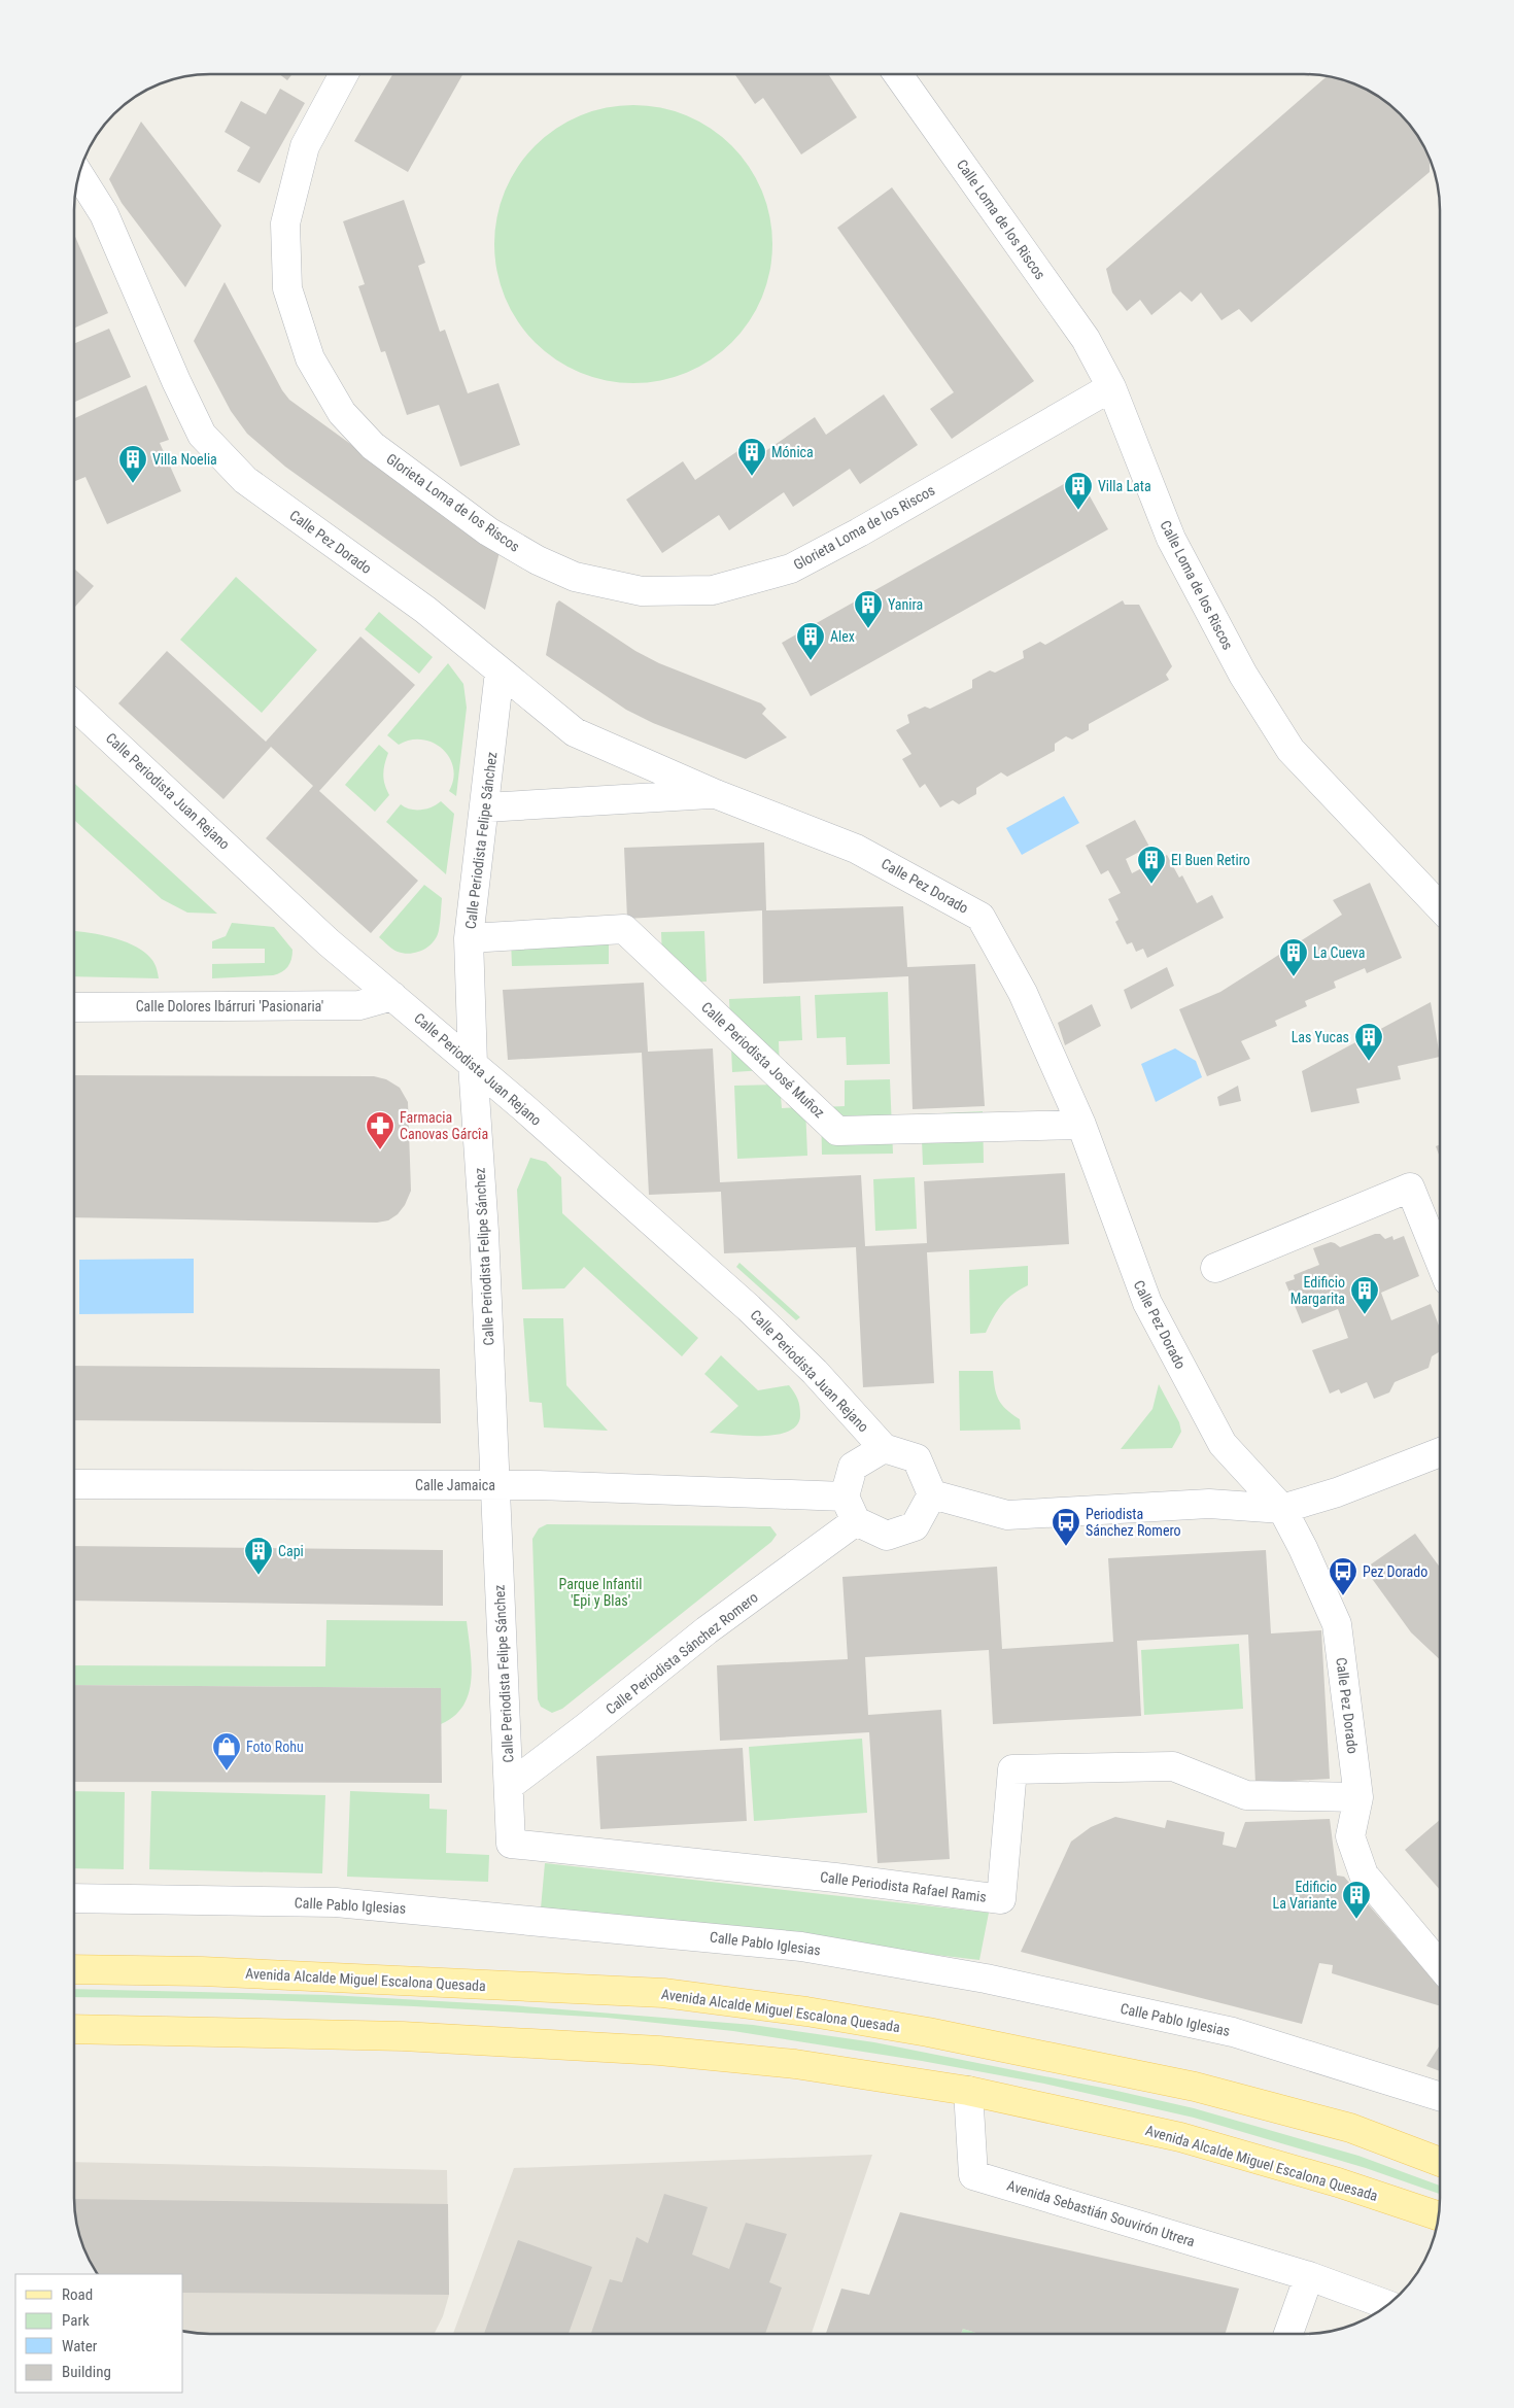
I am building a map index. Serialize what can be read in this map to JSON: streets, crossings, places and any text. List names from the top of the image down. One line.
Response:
{"streets":{"main road":["Avenida Alcalde Miguel Escalona Quesada"],"street":["Calle Loma de los Riscos","Glorieta Loma de los Riscos","Calle Pez Dorado","Calle Periodista Juan Rejano","Calle Periodista Felipe Sánchez","Calle Dolores Ibárruri 'Pasionaria'","Calle Periodista José Muñoz","Calle Jamaica","Calle Periodista Sánchez Romero","Calle Periodista Rafael Ramis","Calle Pablo Iglesias","Avenida Sebastián Souvirón Utrera"]},"crossings":[["Calle Loma de los Riscos","Glorieta Loma de los Riscos"],["Calle Pez Dorado","Calle Periodista Felipe Sánchez"],["Calle Pez Dorado","Calle Periodista José Muñoz"],["Calle Pez Dorado","Calle Periodista Rafael Ramis"],["Calle Periodista Juan Rejano","Calle Periodista Felipe Sánchez"],["Calle Periodista Juan Rejano","Calle Dolores Ibárruri 'Pasionaria'"],["Calle Periodista Juan Rejano","Calle Jamaica"],["Calle Periodista Juan Rejano","Calle Periodista Sánchez Romero"],["Calle Periodista Felipe Sánchez","Calle Periodista José Muñoz"],["Calle Periodista Felipe Sánchez","Calle Jamaica"],["Calle Periodista Felipe Sánchez","Calle Periodista Sánchez Romero"],["Calle Periodista Felipe Sánchez","Calle Periodista Rafael Ramis"],["Calle Jamaica","Calle Periodista Sánchez Romero"],["Avenida Alcalde Miguel Escalona Quesada","Avenida Sebastián Souvirón Utrera"]],"parks":["Parque Infantil 'Epi y Blas'"],"places":{"building":["Mónica","Villa Noelia","Villa Lata","Yanira","Alex","El Buen Retiro","La Cueva","Las Yucas","Edificio Margarita","Capi","Edificio La Variante"],"pharmacy":["Farmacia Canovas Gárcîa"],"bus stop":["Periodista Sánchez Romero","Pez Dorado"],"shop":["Foto Rohu"]},"legend":["Road","Park","Water","Building"]}
